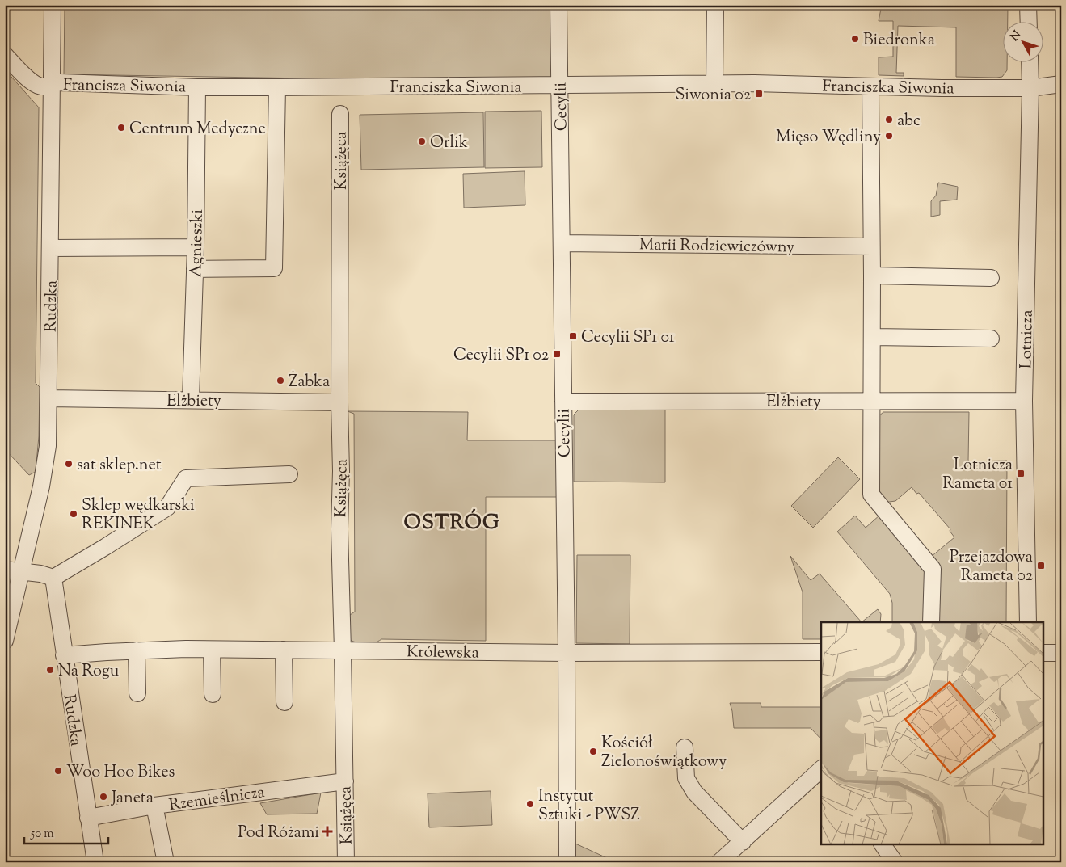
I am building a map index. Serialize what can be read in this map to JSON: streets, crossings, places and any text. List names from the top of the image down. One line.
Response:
{"streets":{"street":["Francisza Siwonia","Franciszka Siwonia","Cecylii","Książęca","Agnieszki","Marii Rodziewiczówny","Rudzka","Lotnicza","Elżbiety","Królewska","Rzemieślnicza"]},"crossings":[["Francisza Siwonia","Franciszka Siwonia"],["Francisza Siwonia","Agnieszki"],["Francisza Siwonia","Rudzka"],["Franciszka Siwonia","Cecylii"],["Franciszka Siwonia","Agnieszki"],["Franciszka Siwonia","Lotnicza"],["Cecylii","Marii Rodziewiczówny"],["Cecylii","Elżbiety"],["Cecylii","Królewska"],["Książęca","Elżbiety"],["Książęca","Królewska"],["Książęca","Rzemieślnicza"],["Agnieszki","Elżbiety"],["Rudzka","Elżbiety"],["Rudzka","Królewska"],["Rudzka","Rzemieślnicza"],["Lotnicza","Elżbiety"]],"districts":["OSTRÓG"],"places":{"other":["Biedronka","abc","Centrum Medyczne","Mięso Wędliny","Orlik","Żabka","sat sklep.net","Sklep wędkarski REKINEK","Na Rogu","Kościół Zielonoświątkowy","Woo Hoo Bikes","Janeta","Instytut Sztuki - PWSZ"],"transit":["Siwonia 02","Cecylii SP1 01","Cecylii SP1 02","Lotnicza Rameta 01","Przejazdowa Rameta 02"],"health":["Pod Różami"]},"scale_bar":"50 m","north":"top left"}
